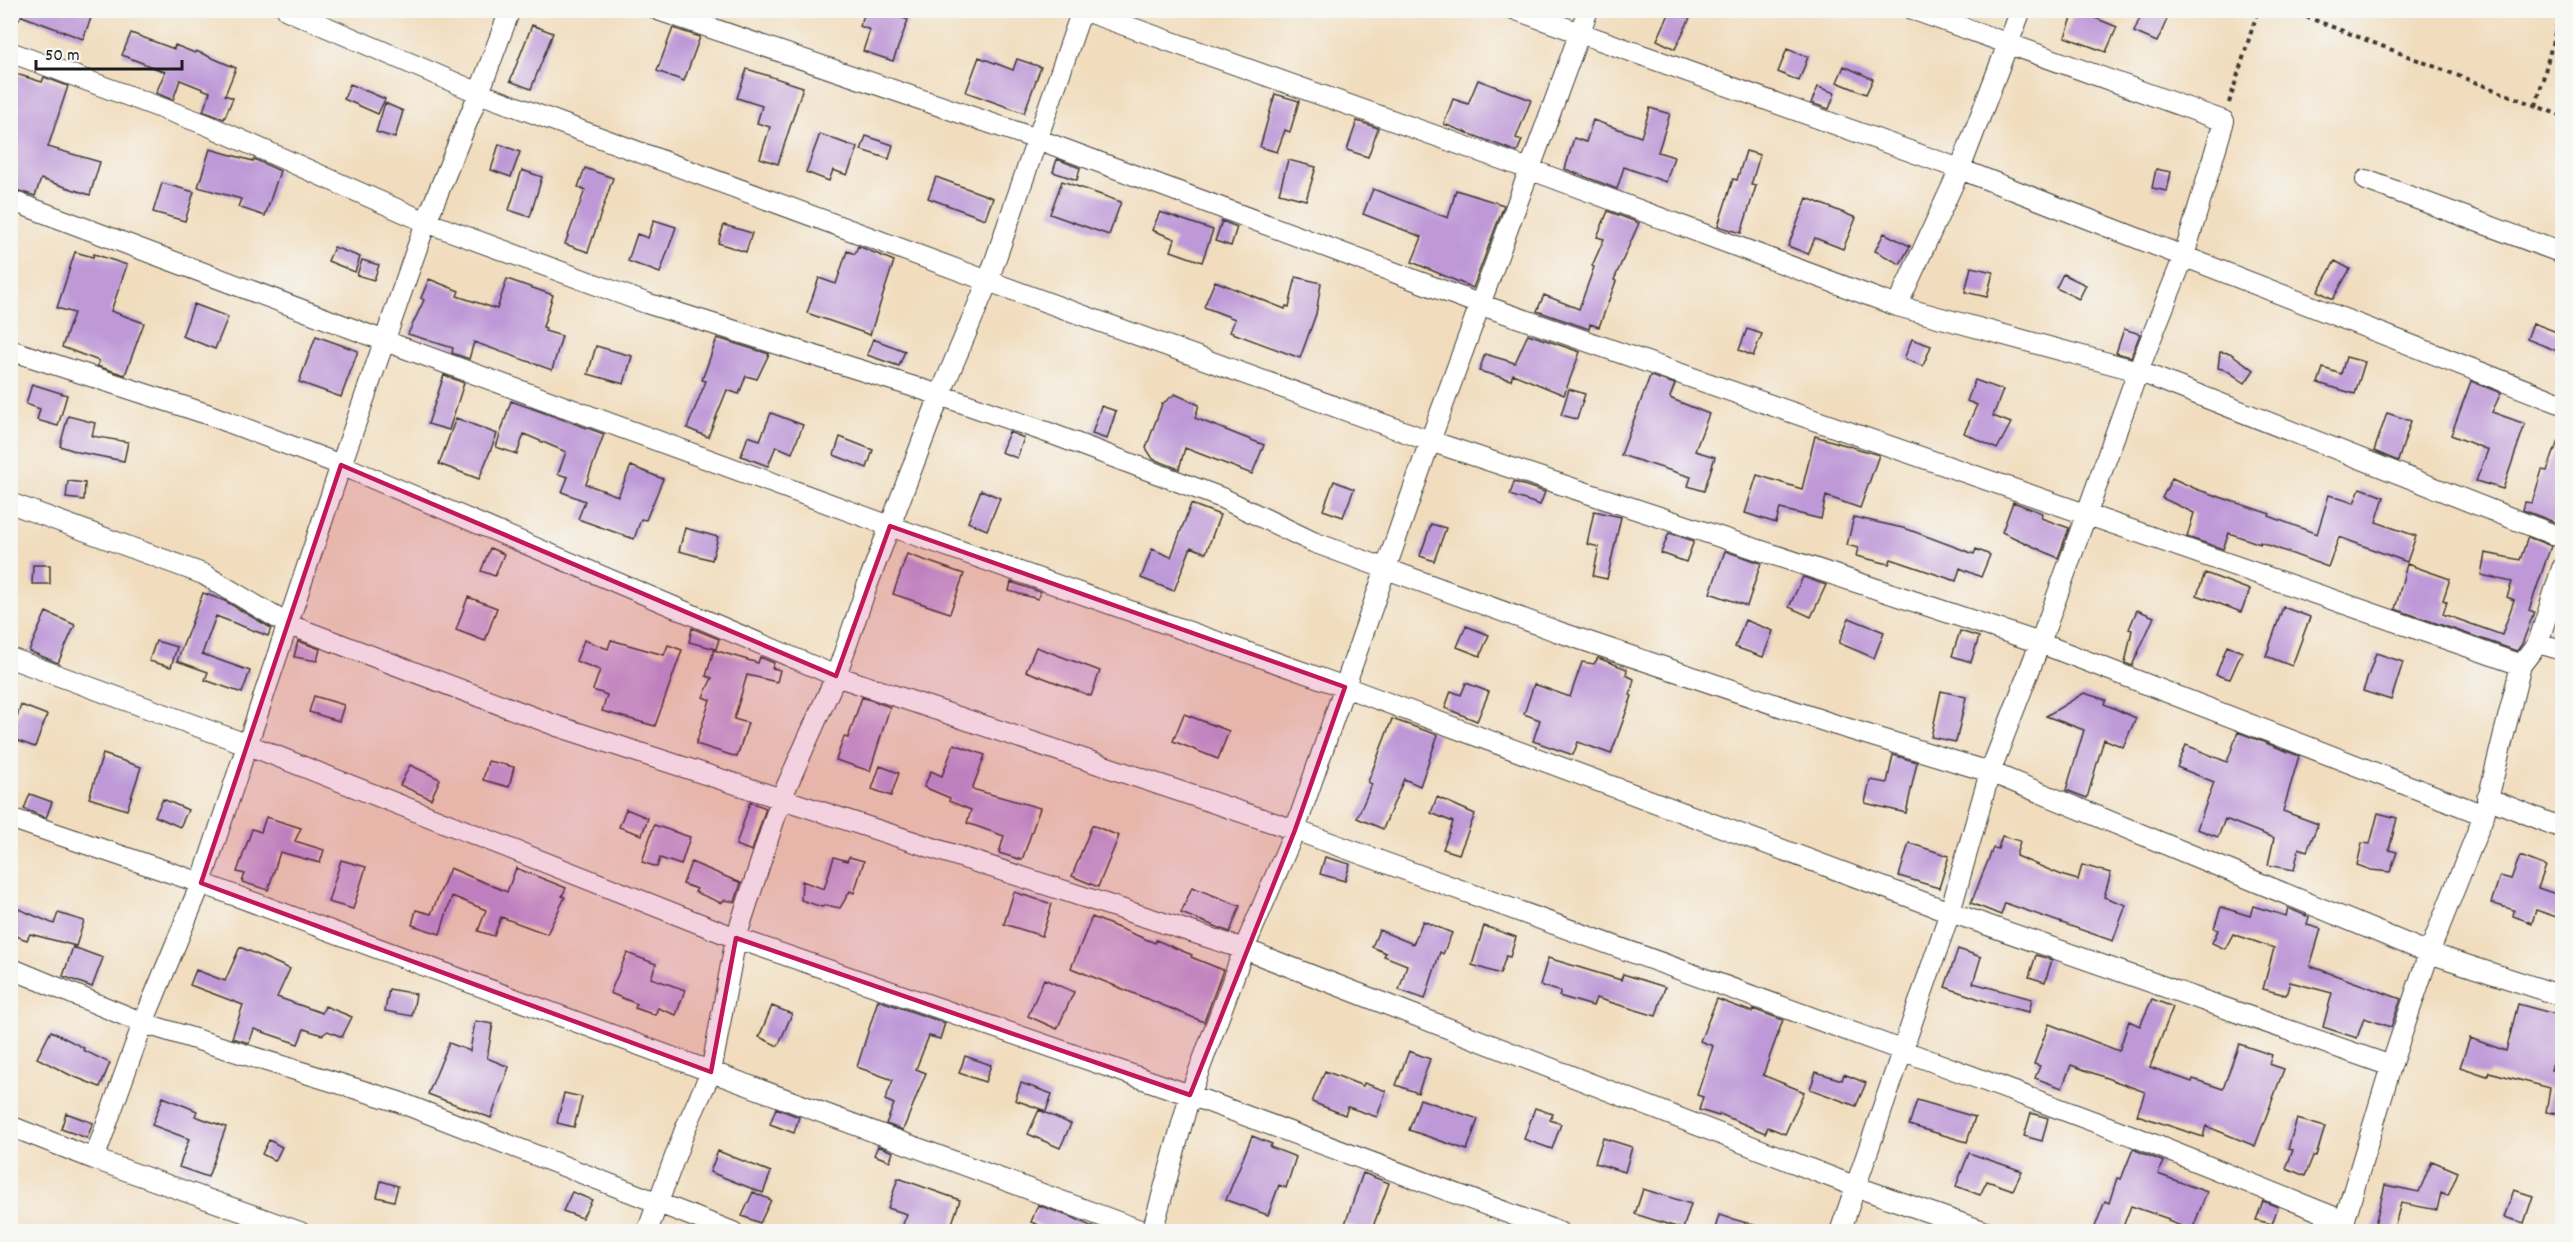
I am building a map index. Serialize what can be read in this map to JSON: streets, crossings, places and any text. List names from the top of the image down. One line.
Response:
{"scale_bar":"50 m"}
